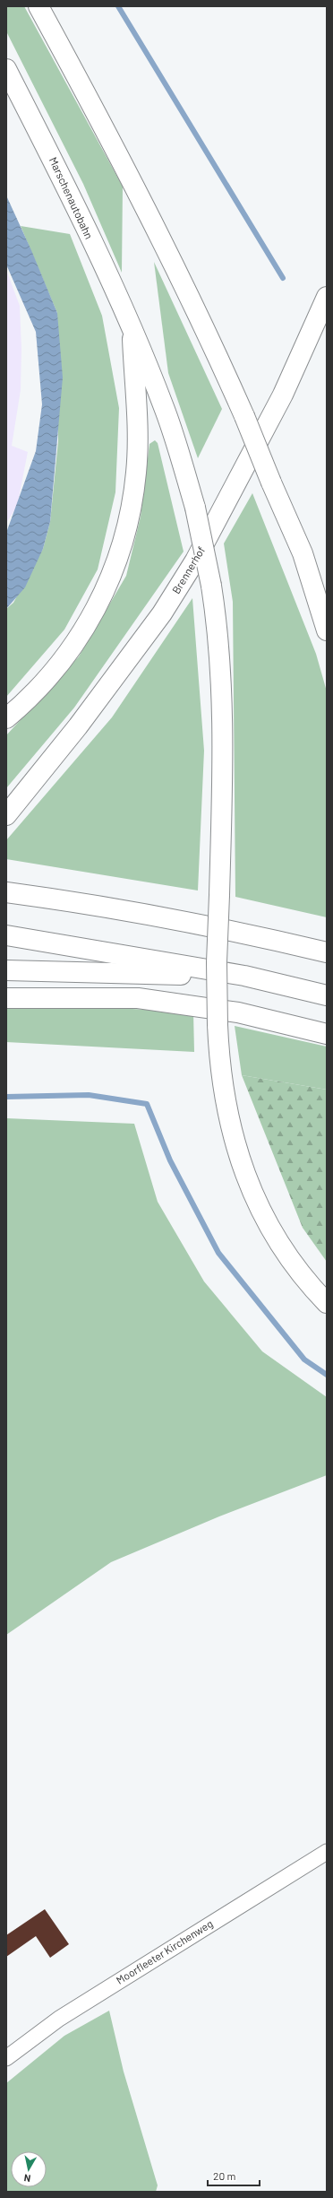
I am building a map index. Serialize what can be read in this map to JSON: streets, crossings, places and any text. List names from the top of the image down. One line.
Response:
{"streets":{"main road":["Marschenautobahn","Brennerhof"],"street":["Moorfleeter Kirchenweg"]},"scale_bar":"20 m","north":"bottom"}
